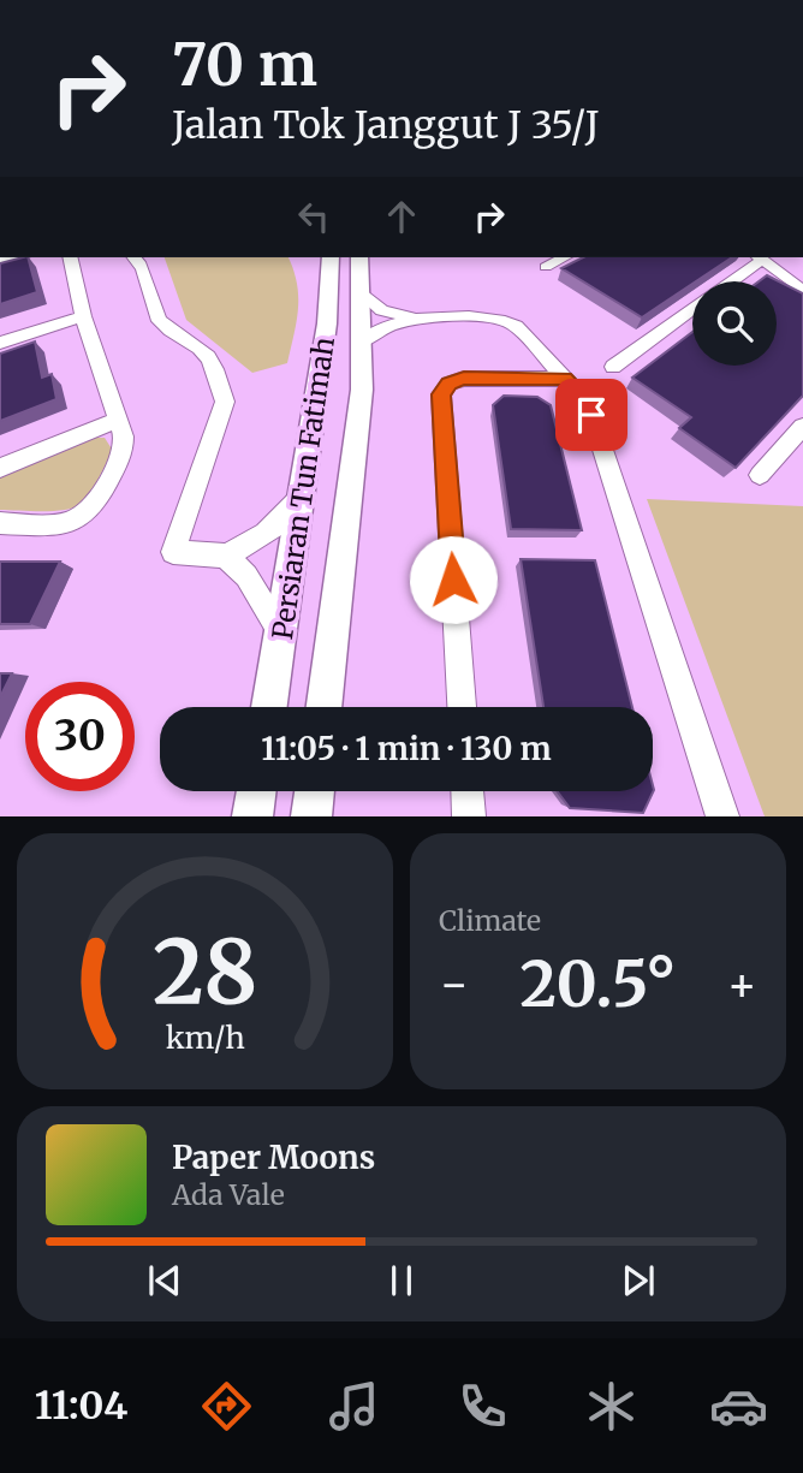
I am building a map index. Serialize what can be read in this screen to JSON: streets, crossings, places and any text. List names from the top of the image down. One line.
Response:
{"streets":{"street":["Persiaran Tun Fatimah"]},"page":{"turn":["70 m","Jalan Tok Janggut J 35/J"],"limit":"30","trip":"11:05 · 1 min · 130 m","tile":"Climate","heat":["−","20.5°","+"],"song":["Paper Moons","Ada Vale"],"tabs":"11:04","gauge":["28","km/h"]}}
